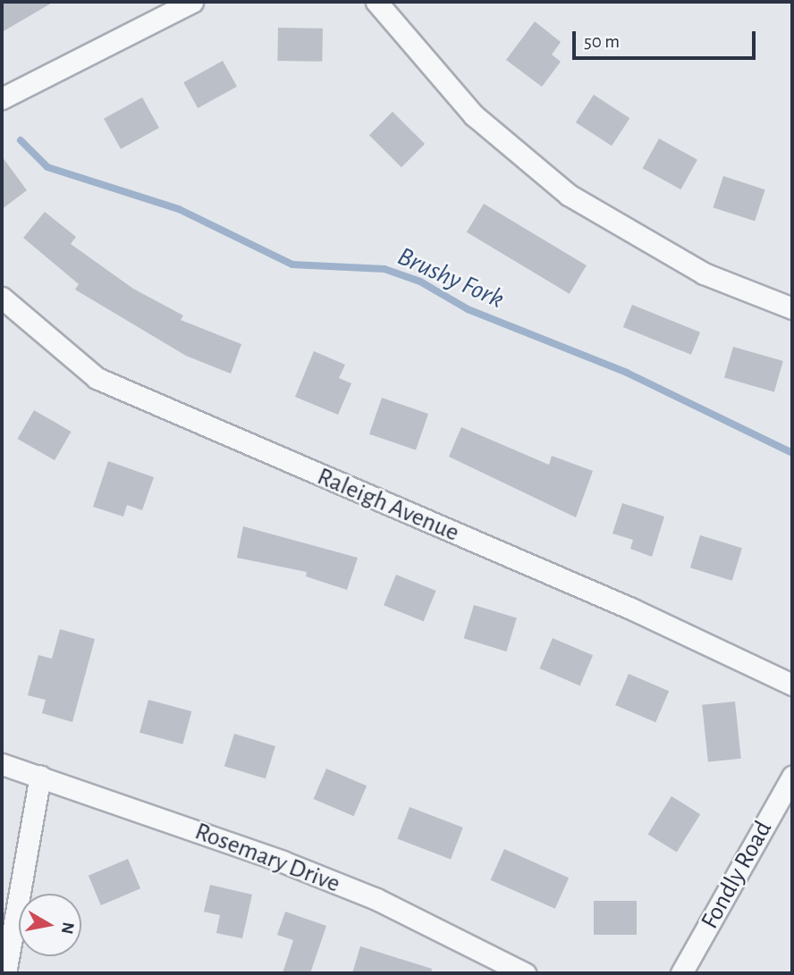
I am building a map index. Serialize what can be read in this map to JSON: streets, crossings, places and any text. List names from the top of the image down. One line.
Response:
{"streets":{"street":["Raleigh Avenue","Rosemary Drive","Fondly Road"]},"water":["Brushy Fork"],"scale_bar":"50 m","north":"right"}
